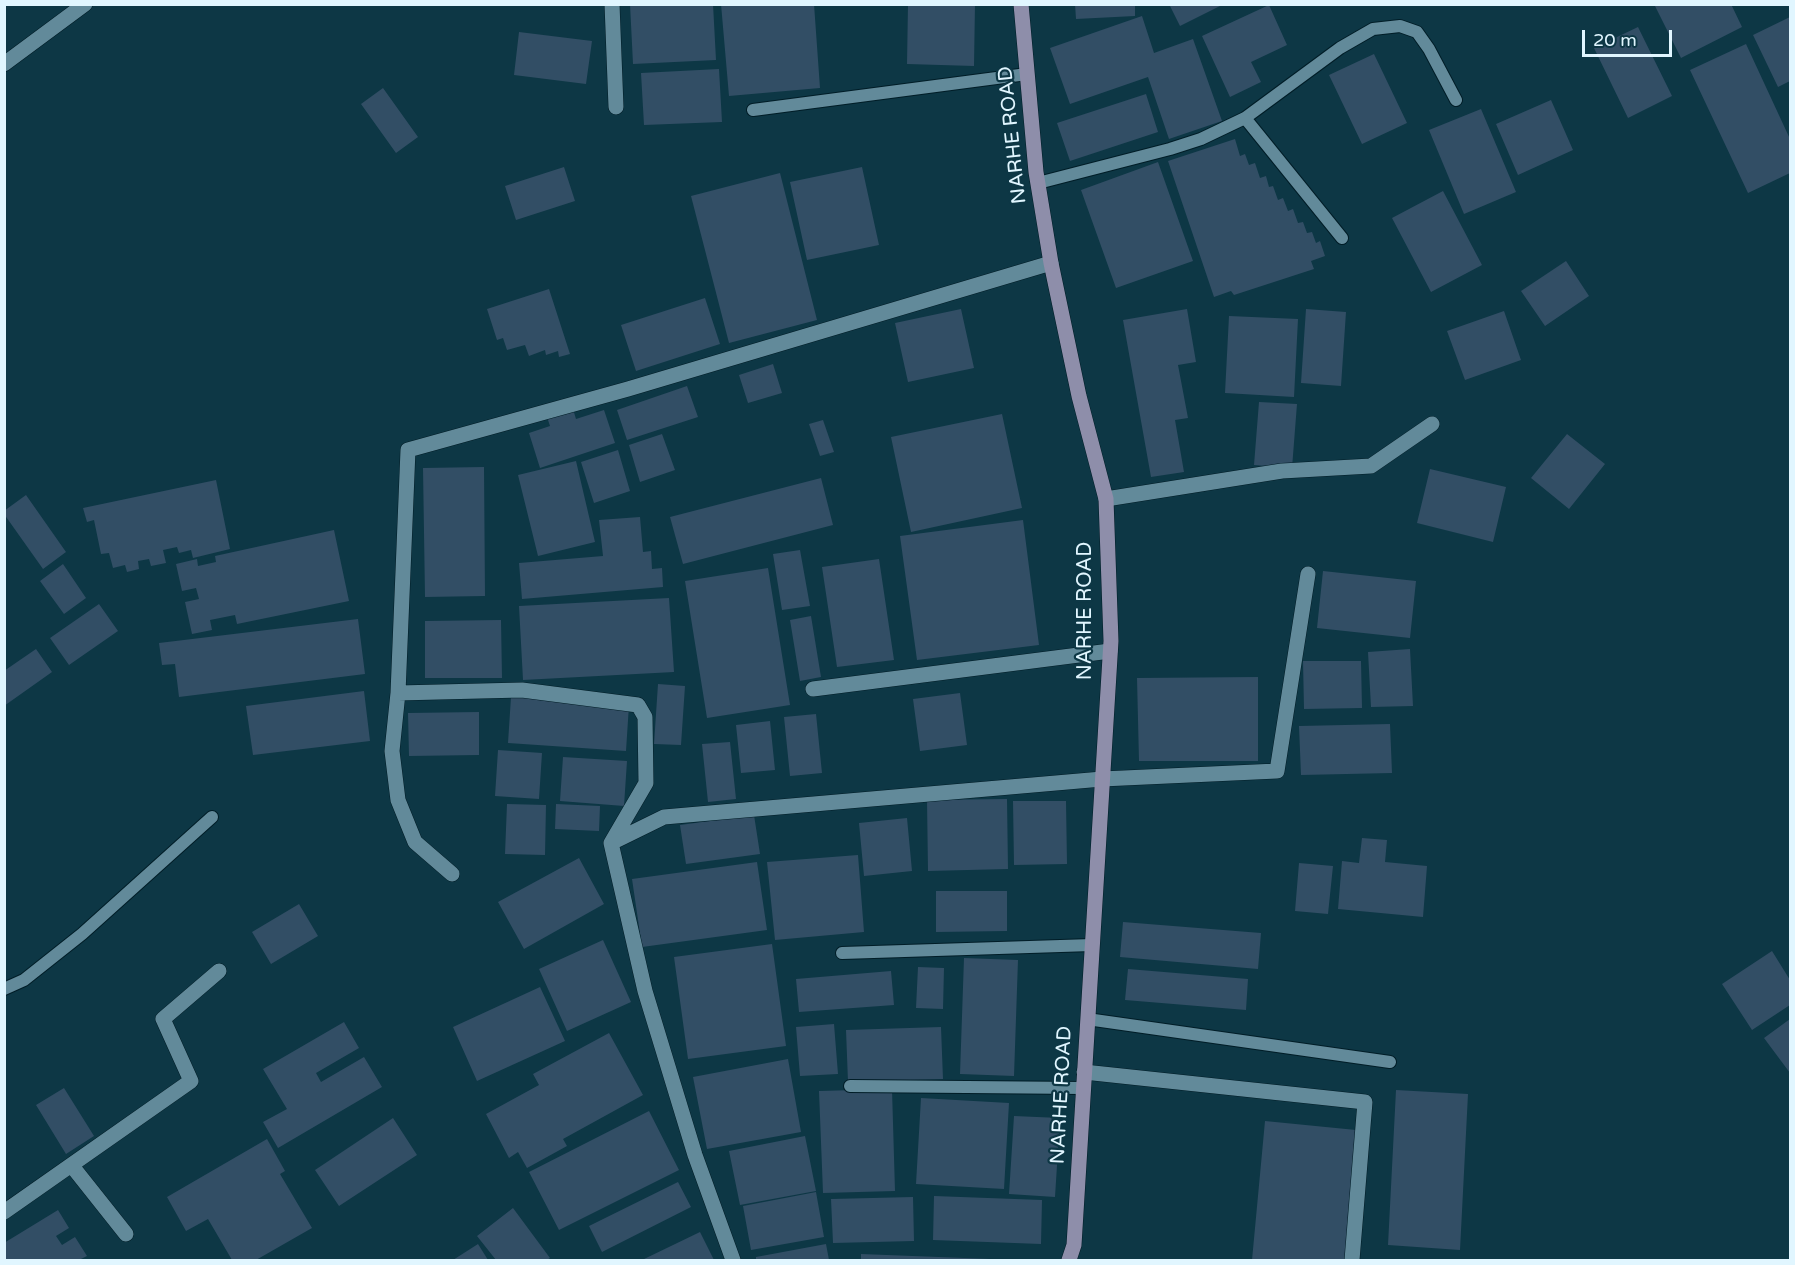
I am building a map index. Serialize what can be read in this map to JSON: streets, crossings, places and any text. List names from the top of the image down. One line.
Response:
{"streets":{"street":["NARHE ROAD"]},"scale_bar":"20 m"}
